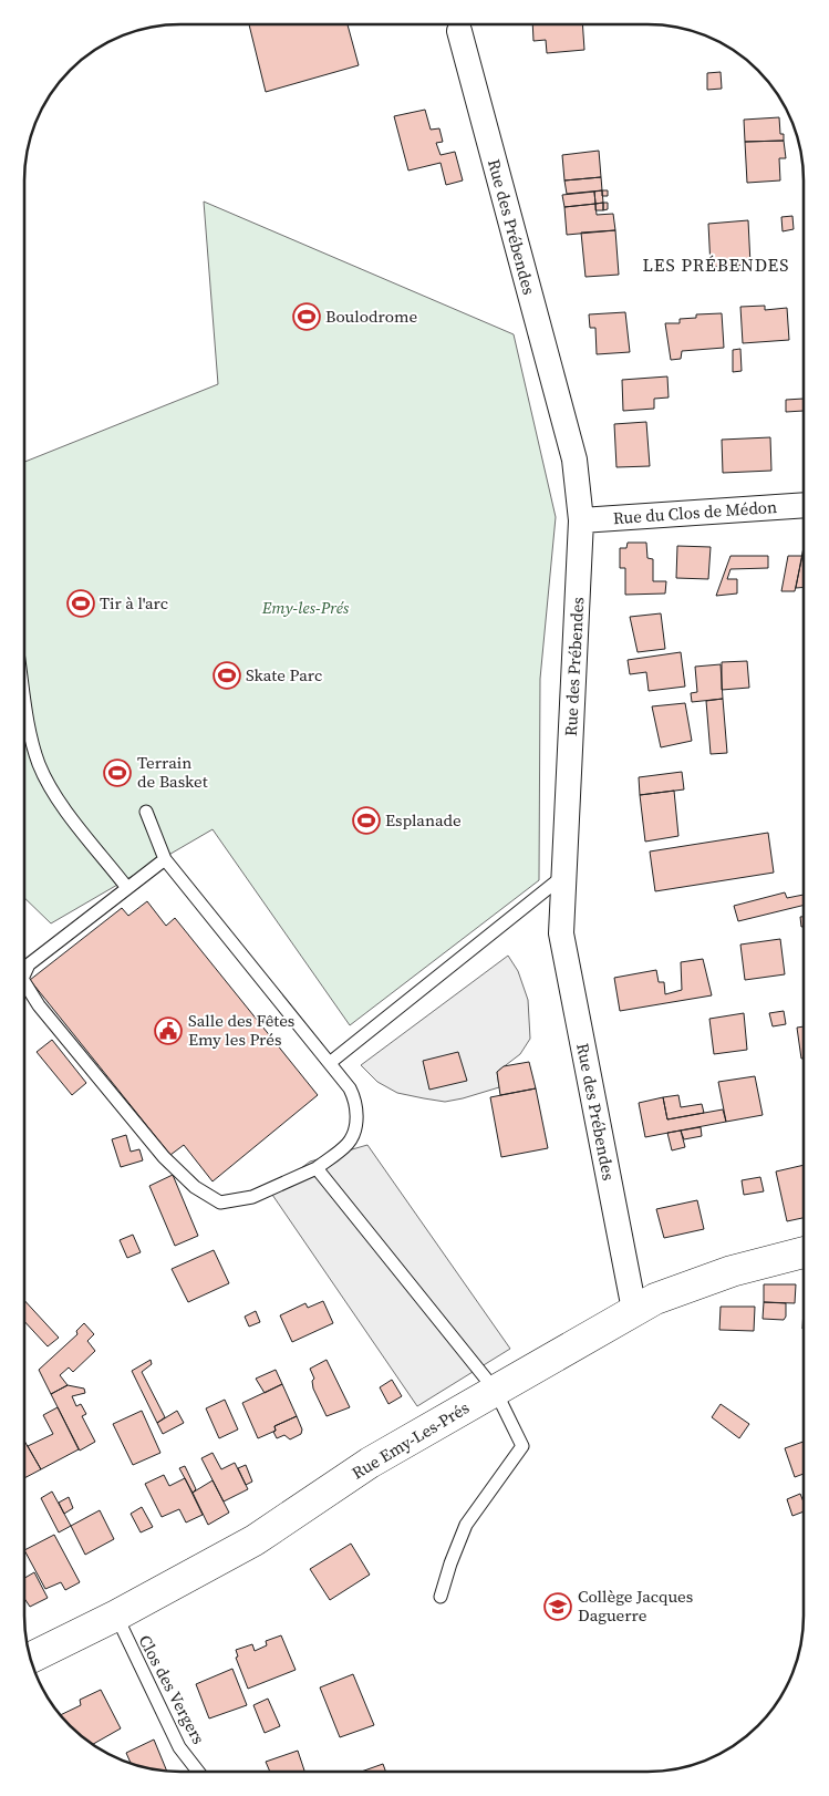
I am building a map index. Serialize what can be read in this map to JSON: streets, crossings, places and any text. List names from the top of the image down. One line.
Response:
{"streets":{"street":["Rue des Prébendes","Rue du Clos de Médon","Rue Emy-Les-Prés"],"lane":["Clos des Vergers"]},"crossings":[["Rue des Prébendes","Rue du Clos de Médon"],["Rue des Prébendes","Rue Emy-Les-Prés"],["Rue Emy-Les-Prés","Clos des Vergers"]],"districts":["LES PRÉBENDES"],"parks":["Emy-les-Prés"],"places":{"sports":["Boulodrome","Tir à l'arc","Skate Parc","Terrain de Basket","Esplanade"],"public building":["Salle des Fêtes Emy les Prés"],"school or university":["Collège Jacques Daguerre"]}}
